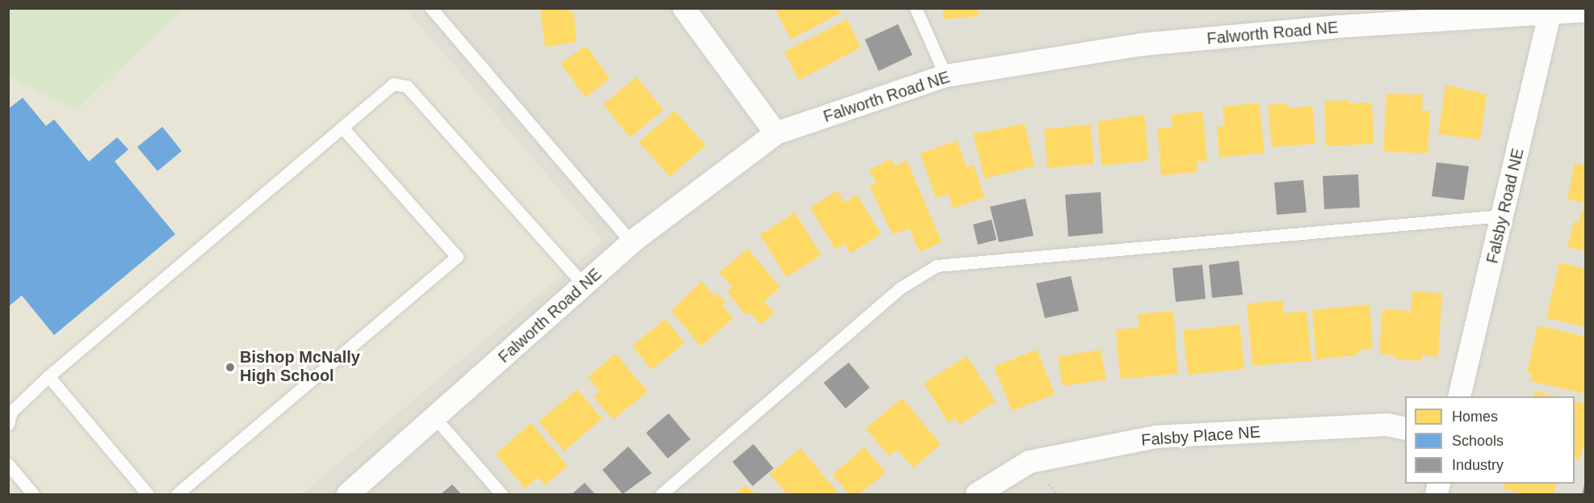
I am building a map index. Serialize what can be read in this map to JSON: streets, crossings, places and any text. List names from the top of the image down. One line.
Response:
{"streets":{"street":["Falworth Road NE","Falsby Road NE","Falsby Place NE"]},"crossings":[["Falworth Road NE","Falsby Road NE"]],"places":["Bishop McNally High School"],"legend":["Homes","Schools","Industry"]}
